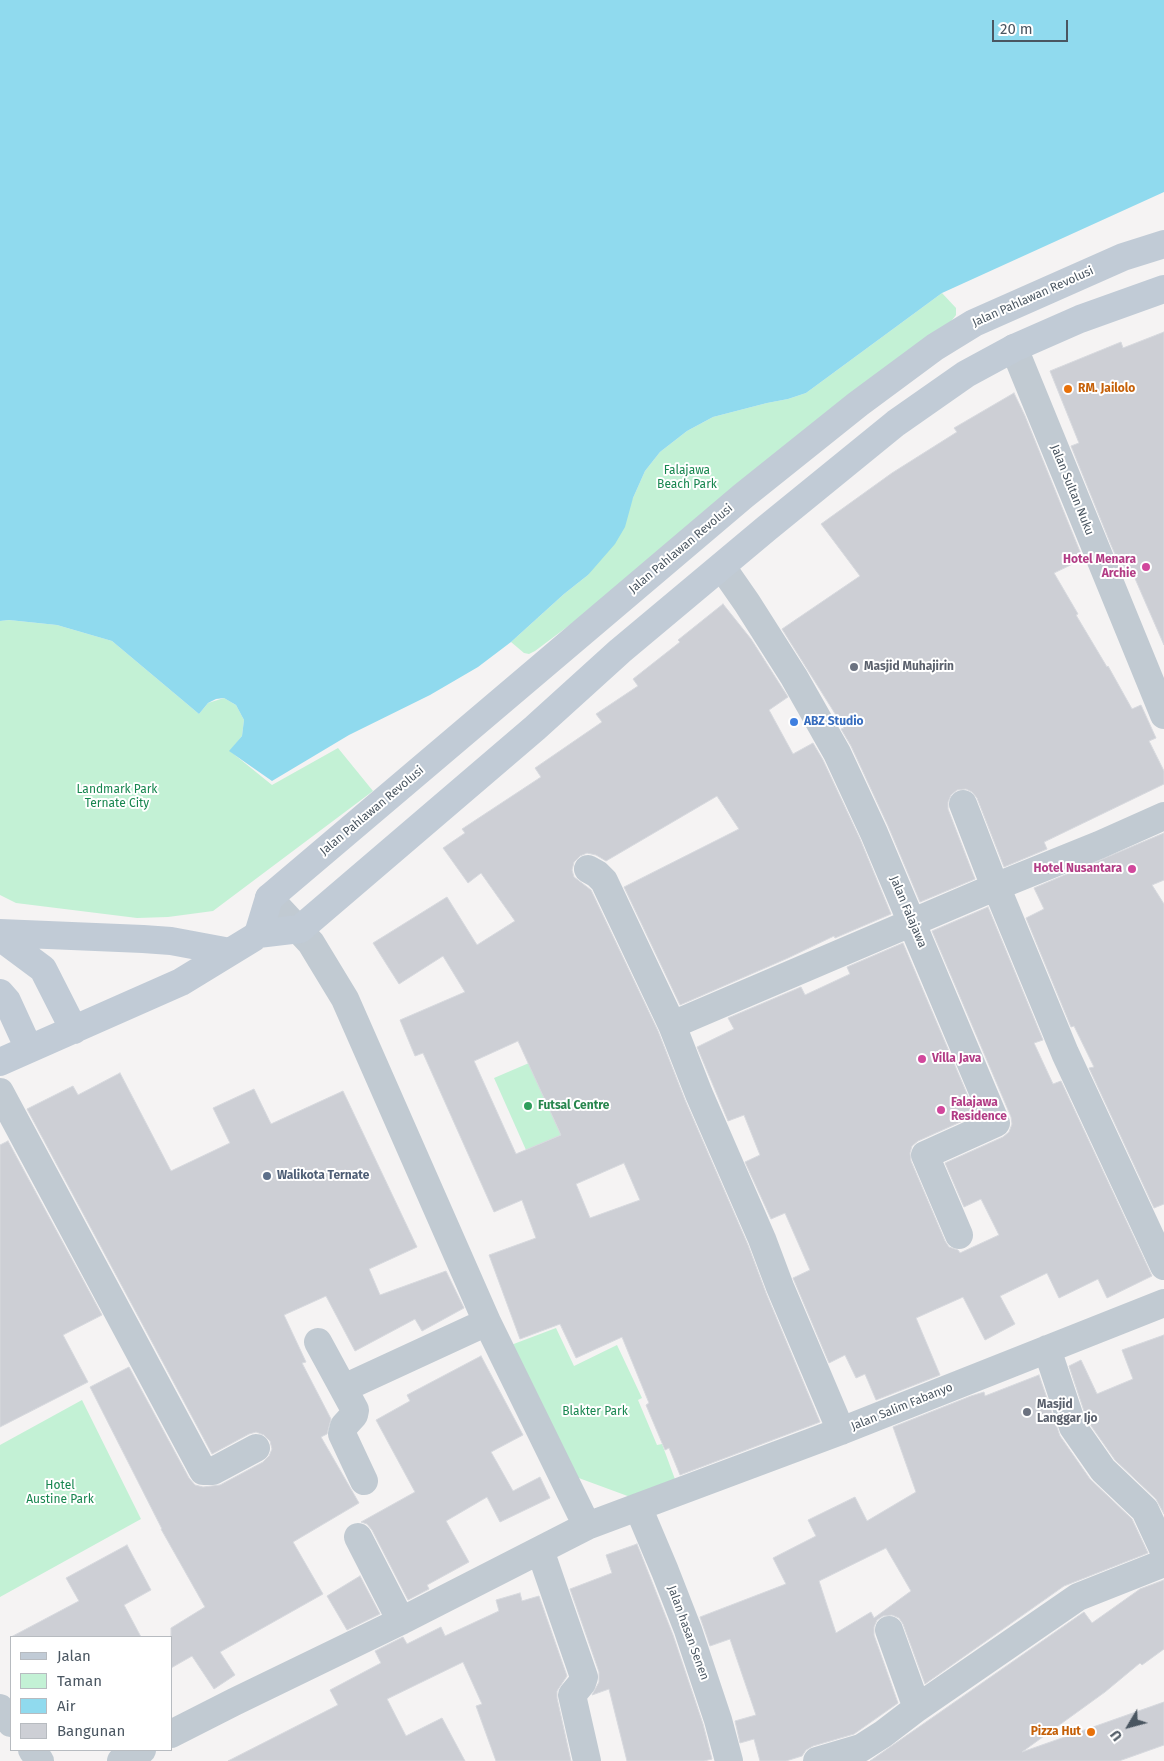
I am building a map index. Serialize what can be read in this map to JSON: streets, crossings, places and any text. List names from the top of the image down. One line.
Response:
{"streets":{"street":["Jalan Pahlawan Revolusi","Jalan Sultan Nuku","Jalan Falajawa","Jalan Salim Fabanyo","Jalan hasan Senen"]},"crossings":[["Jalan Salim Fabanyo","Jalan hasan Senen"]],"parks":["Falajawa Beach Park","Landmark Park Ternate City","Blakter Park","Hotel Austine Park"],"places":["RM. Jailolo","Hotel Menara Archie","Masjid Muhajirin","ABZ Studio","Hotel Nusantara","Villa Java","Futsal Centre","Falajawa Residence","Walikota Ternate","Masjid Langgar Ijo","Pizza Hut"],"legend":["Jalan","Taman","Air","Bangunan"],"scale_bar":"20 m","north":"bottom left"}
